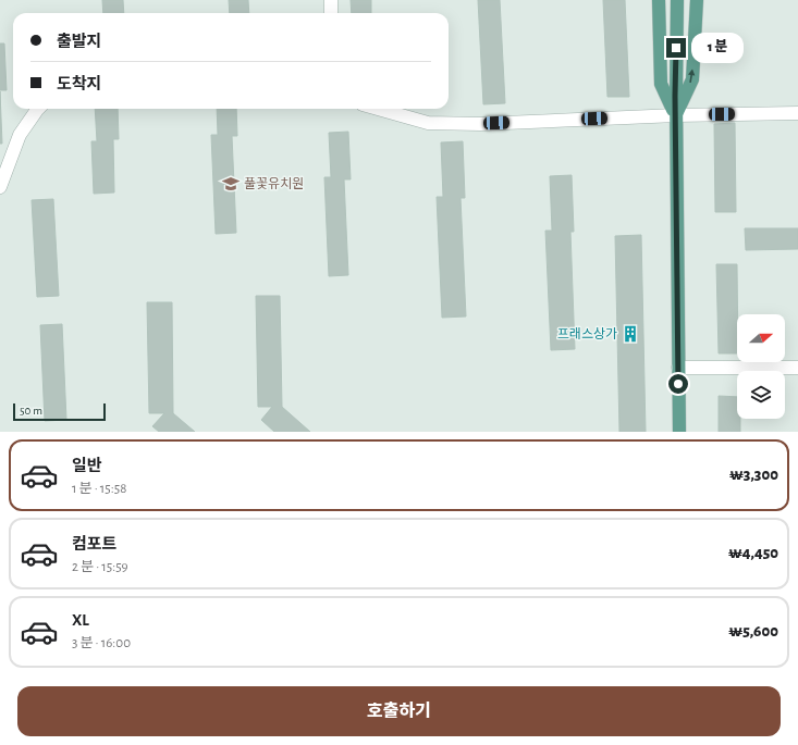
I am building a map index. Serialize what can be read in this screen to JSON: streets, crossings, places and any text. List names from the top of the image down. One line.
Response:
{"places":{"school or university":["풀꽃유치원"],"building":["프래스상가"]},"scale_bar":"50 m","north":"right","page":{"banner":["출발지","도착지"],"bubble":"1 분","scale":"50 m","list":[{"name":"일반","note":"1 분 · 15:58","value":"₩3,300"},{"name":"컴포트","note":"2 분 · 15:59","value":"₩4,450"},{"name":"XL","note":"3 분 · 16:00","value":"₩5,600"}],"buttons":"호출하기"}}
